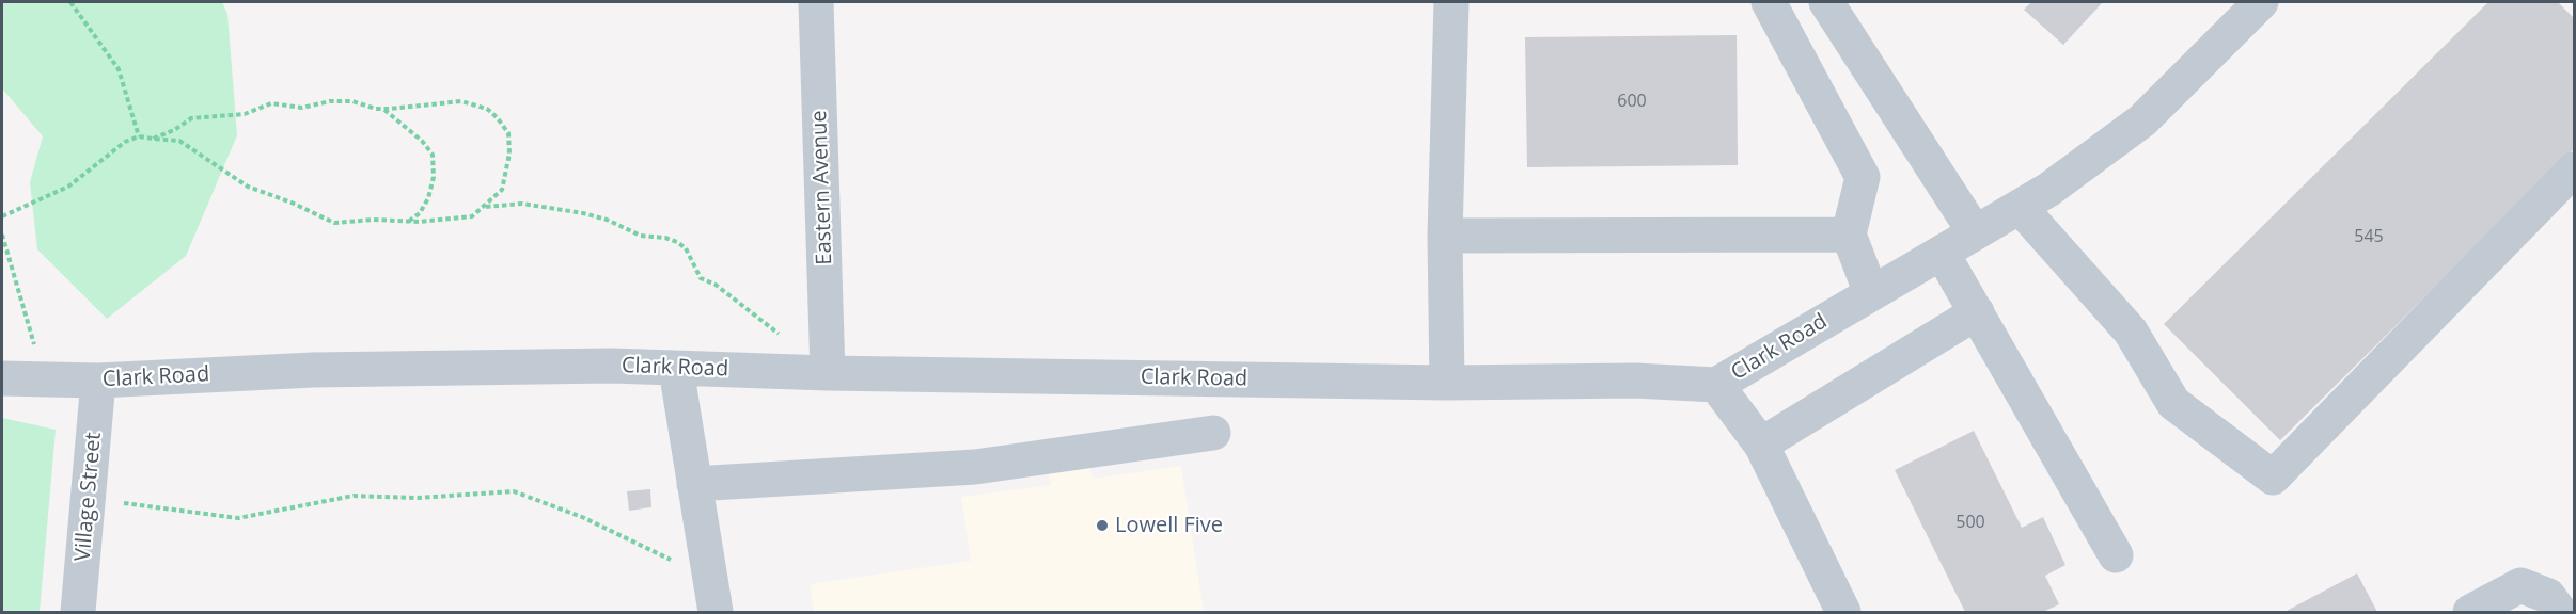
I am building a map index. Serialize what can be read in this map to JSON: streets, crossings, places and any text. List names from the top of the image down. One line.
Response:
{"streets":{"street":["Eastern Avenue","Clark Road","Village Street"]},"crossings":[["Eastern Avenue","Clark Road"],["Clark Road","Village Street"]],"places":["Lowell Five"],"house_numbers":["600","545","500"]}
